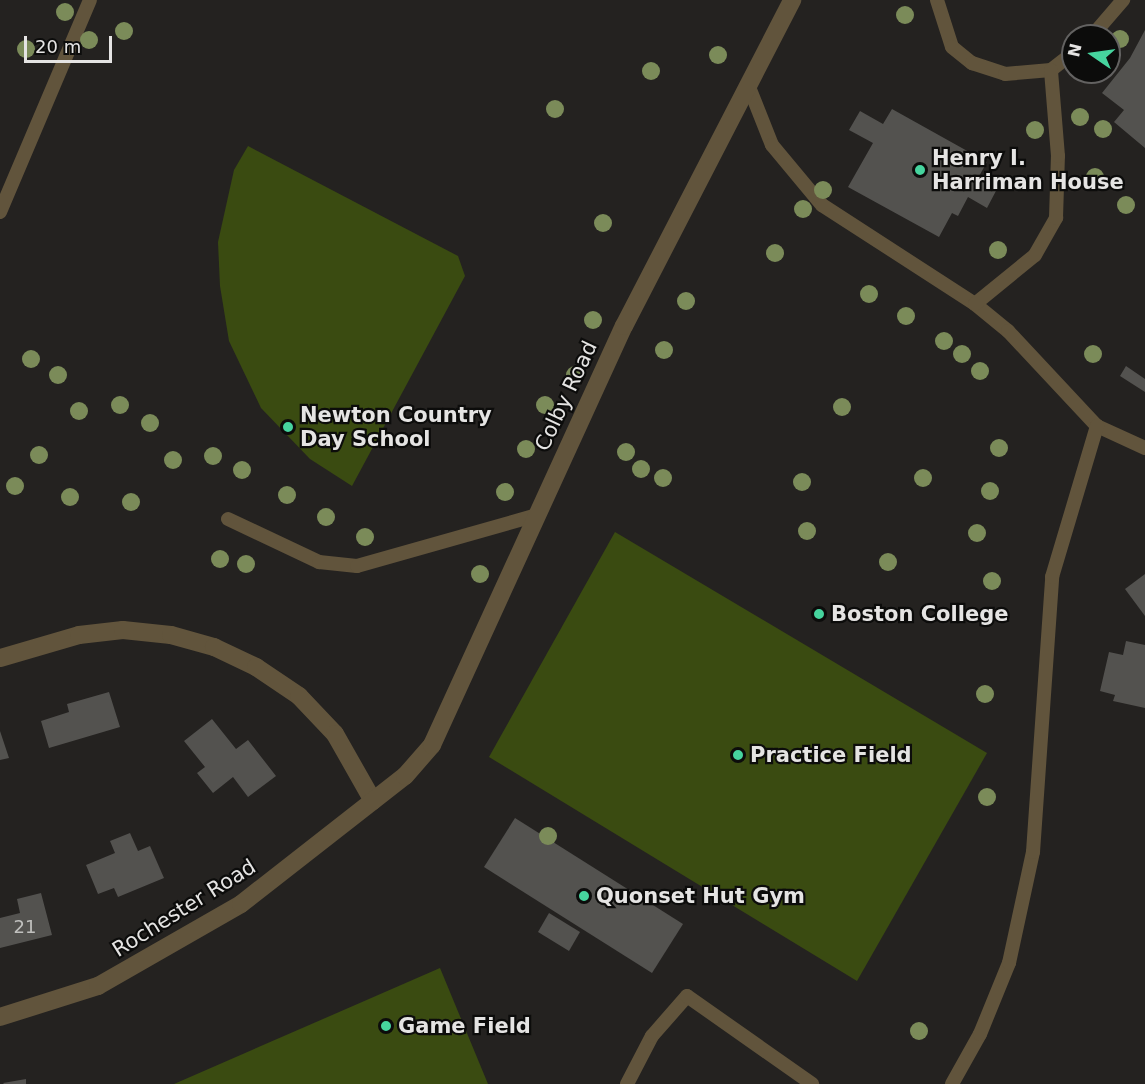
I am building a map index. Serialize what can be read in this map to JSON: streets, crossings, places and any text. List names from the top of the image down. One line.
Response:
{"streets":{"street":["Colby Road","Rochester Road"]},"crossings":[["Colby Road","Rochester Road"]],"places":["Henry I. Harriman House","Newton Country Day School","Boston College","Practice Field","Quonset Hut Gym","Game Field"],"house_numbers":["21"],"scale_bar":"20 m","north":"left"}
